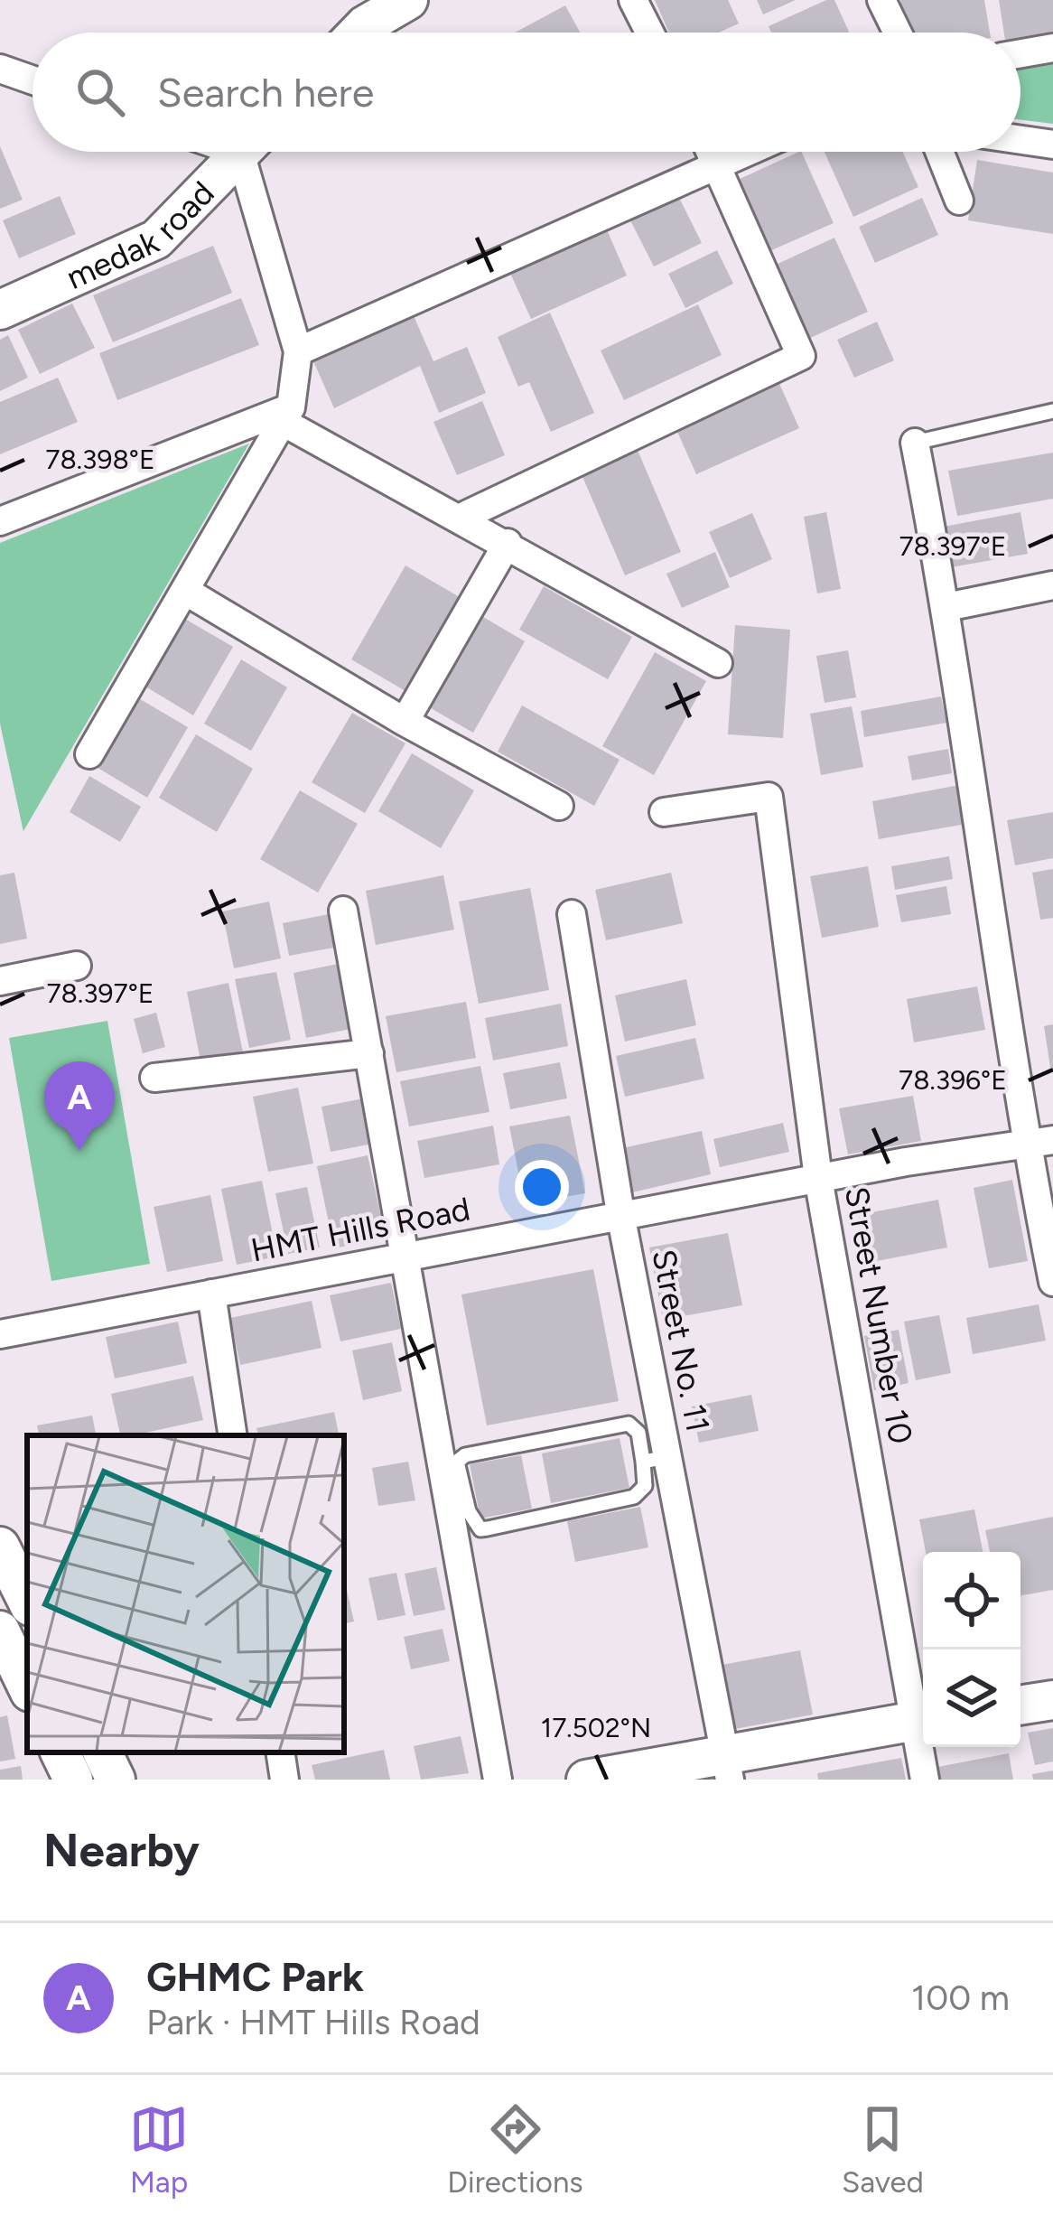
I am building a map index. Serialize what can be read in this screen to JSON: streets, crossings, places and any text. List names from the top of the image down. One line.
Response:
{"streets":{"street":["medak road","HMT Hills Road","Street Number 10","Street No. 11"]},"crossings":[["HMT Hills Road","Street Number 10"],["HMT Hills Road","Street No. 11"]],"page":{"search":"Search here","pins":"A","heading":"Nearby","list":[{"mark":"A","name":"GHMC Park","note":"Park · HMT Hills Road","value":"100 m"}],"nav":["Map","Directions","Saved"]},"coordinates":["78.398°E","78.397°E","78.396°E","17.502°N"]}
